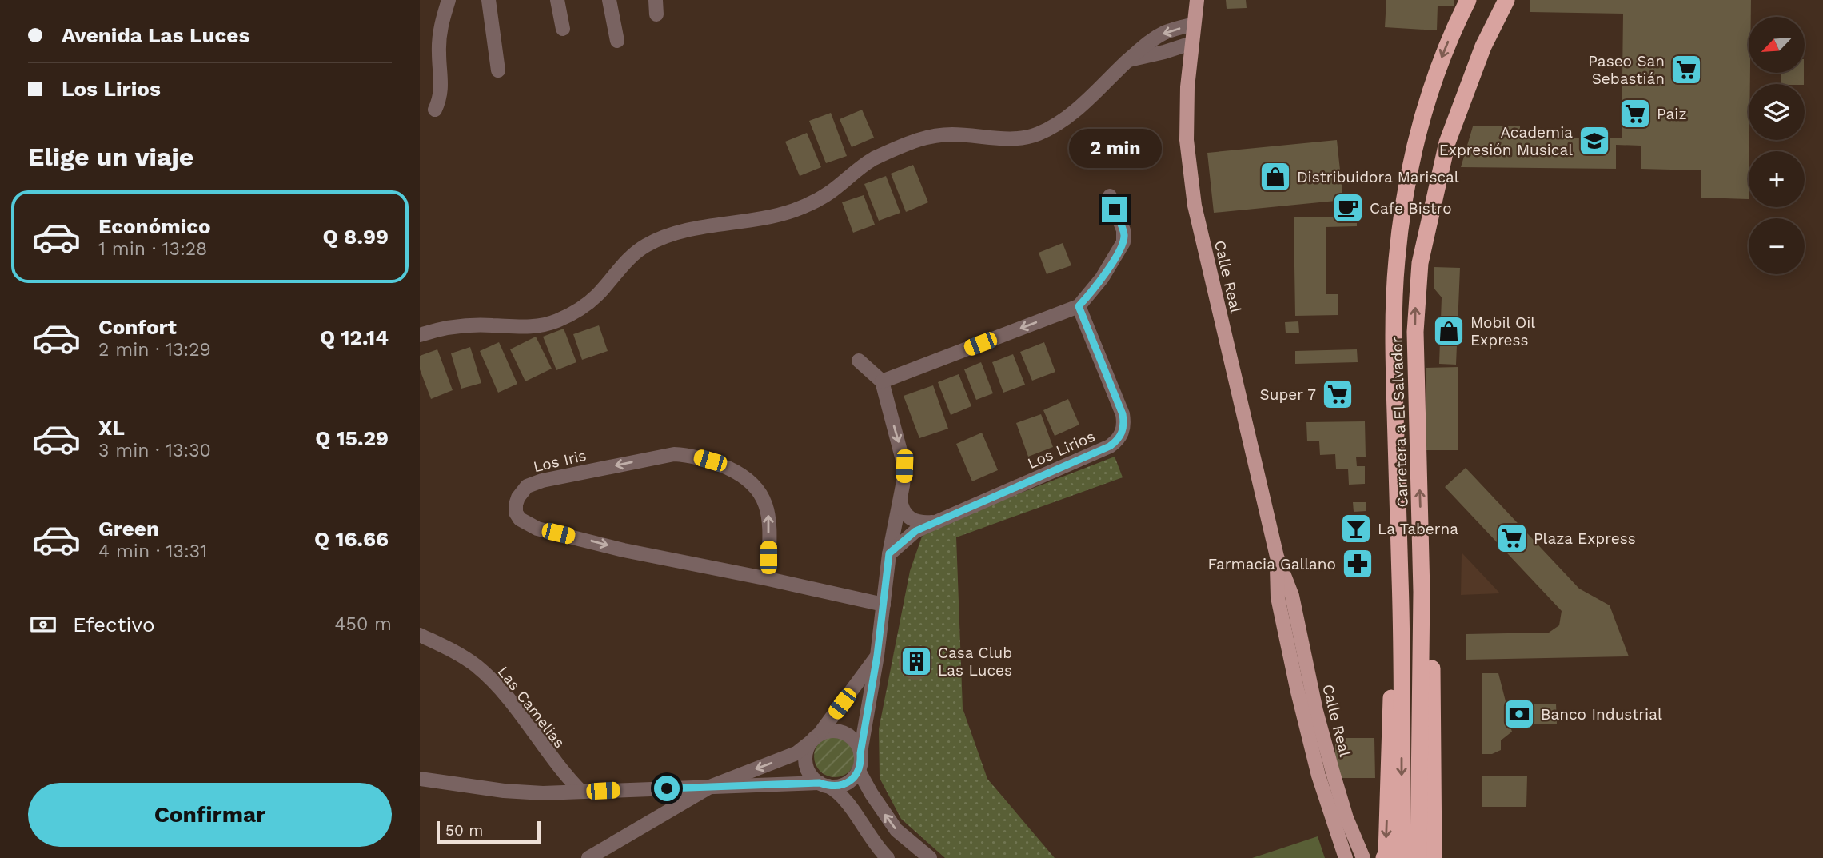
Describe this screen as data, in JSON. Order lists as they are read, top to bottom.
{
  "streets": {
    "highway": ["Carretera a El Salvador"],
    "main road": ["Calle Real"],
    "street": ["Los Lirios", "Los Iris", "Las Camelias"]
  },
  "places": {
    "supermarket": [
      "Paseo San Sebastián",
      "Paiz",
      "Super 7",
      "Plaza Express"
    ],
    "school or university": ["Academia Expresión Musical"],
    "shop": ["Distribuidora Mariscal", "Mobil Oil Express"],
    "cafe": ["Cafe Bistro"],
    "bar": ["La Taberna"],
    "pharmacy": ["Farmacia Gallano"],
    "building": ["Casa Club Las Luces"],
    "bank": ["Banco Industrial"]
  },
  "scale_bar": "50 m",
  "north": "bottom left",
  "page": {
    "banner": ["Avenida Las Luces", "Los Lirios"],
    "map_buttons": ["+", "−"],
    "heading": "Elige un viaje",
    "bubble": "2 min",
    "list": [
      {
        "name": "Económico",
        "note": "1 min · 13:28",
        "value": "Q 8.99"
      },
      {
        "name": "Confort",
        "note": "2 min · 13:29",
        "value": "Q 12.14"
      },
      {
        "name": "XL",
        "note": "3 min · 13:30",
        "value": "Q 15.29"
      },
      {
        "name": "Green",
        "note": "4 min · 13:31",
        "value": "Q 16.66"
      }
    ],
    "pay": ["Efectivo", "450 m"],
    "buttons": "Confirmar",
    "scale": "50 m"
  }
}
